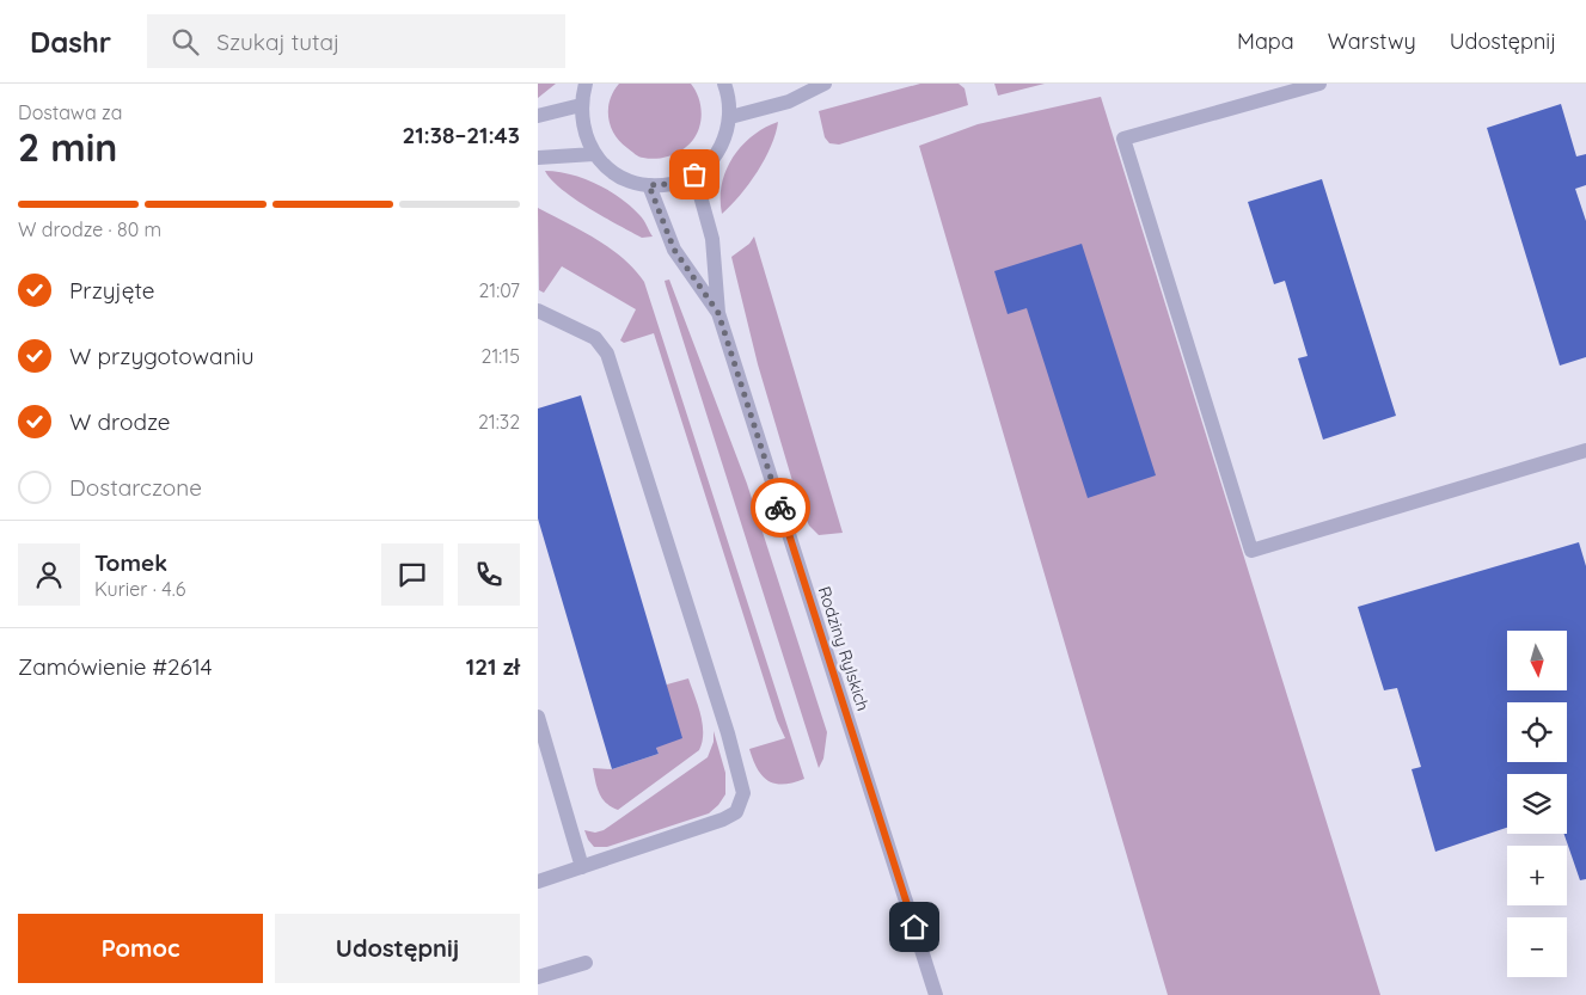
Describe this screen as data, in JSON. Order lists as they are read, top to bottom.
{
  "streets": {
    "street": ["Rodziny Rylskich"]
  },
  "north": "bottom",
  "page": {
    "header": "Dashr",
    "search": "Szukaj tutaj",
    "nav": ["Mapa", "Warstwy", "Udostępnij"],
    "heading": ["2 min", "Dostawa za", "21:38–21:43"],
    "panel": [
      "Tomek",
      "Kurier · 4.6",
      "Zamówienie #2614",
      "121 zł"
    ],
    "bar": "W drodze · 80 m",
    "list": [
      ["Przyjęte", "21:07"],
      ["W przygotowaniu", "21:15"],
      ["W drodze", "21:32"],
      "Dostarczone"
    ],
    "map_buttons": ["+", "−"],
    "buttons": ["Pomoc", "Udostępnij"]
  }
}
